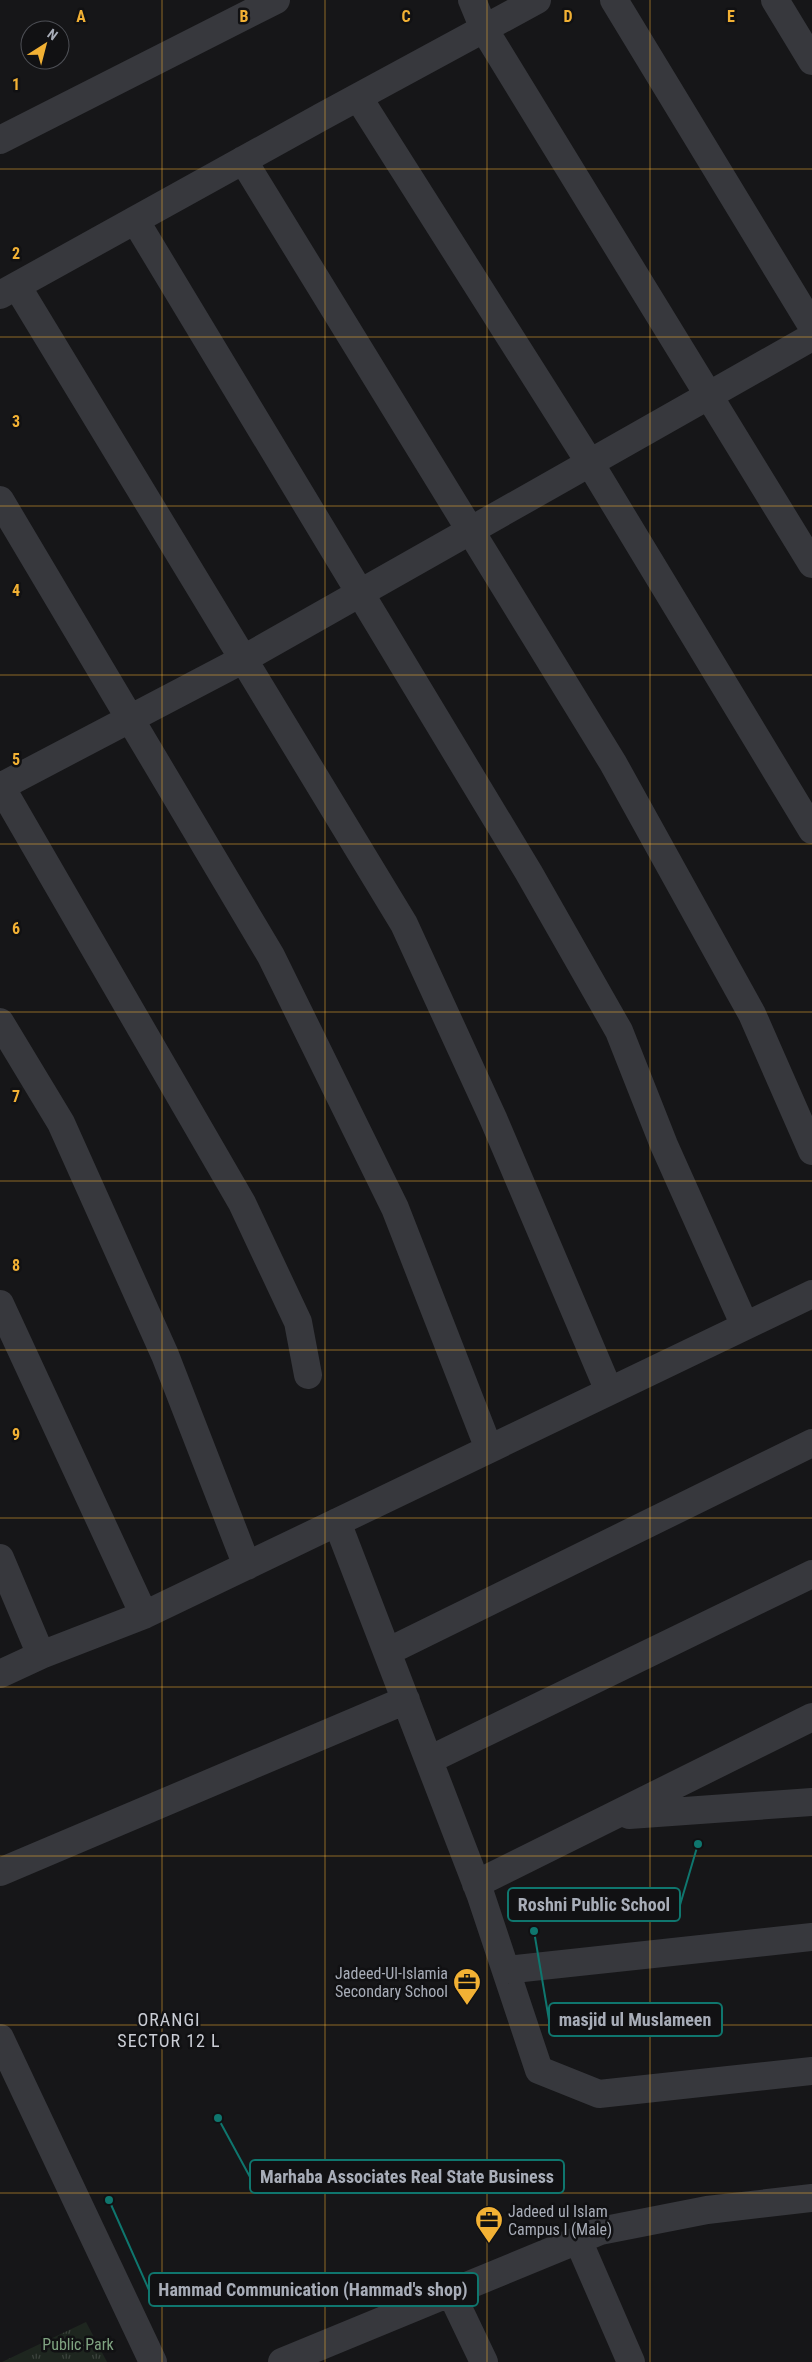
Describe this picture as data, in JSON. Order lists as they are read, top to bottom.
{
  "districts": ["ORANGI SECTOR 12 L"],
  "parks": ["Public Park"],
  "places": {
    "other": [
      "Roshni Public School",
      "masjid ul Muslameen",
      "Marhaba Associates Real State Business",
      "Hammad Communication (Hammad's shop)"
    ],
    "office": ["Jadeed-Ul-Islamia Secondary School", "Jadeed ul Islam Campus I (Male)"]
  },
  "north": "top right",
  "grid": {
    "columns": [
      "A",
      "B",
      "C",
      "D",
      "E"
    ],
    "rows": [
      "1",
      "2",
      "3",
      "4",
      "5",
      "6",
      "7",
      "8",
      "9"
    ]
  }
}
